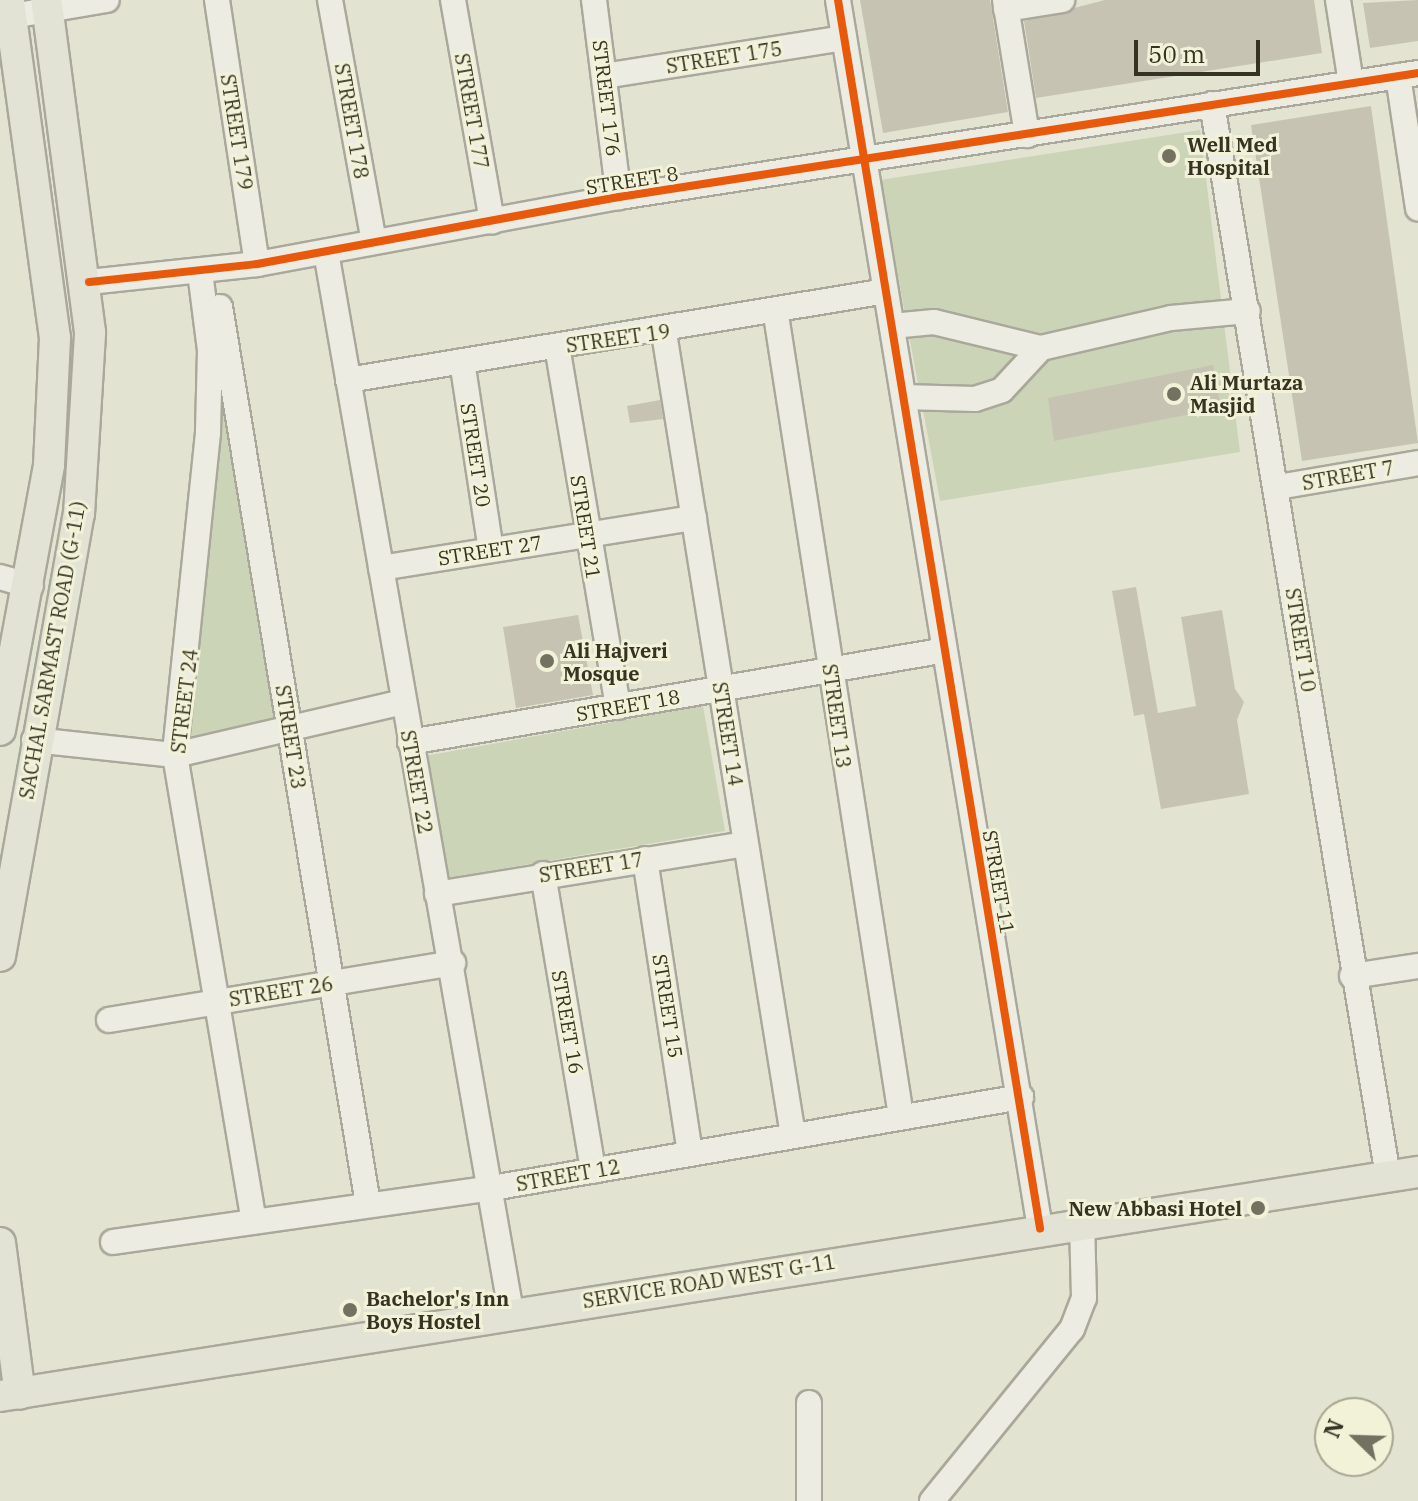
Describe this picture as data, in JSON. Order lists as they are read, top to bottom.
{
  "streets": {
    "main road": ["SACHAL SARMAST ROAD (G-11)", "SERVICE ROAD WEST G-11"],
    "street": [
      "STREET 175",
      "STREET 176",
      "STREET 177",
      "STREET 178",
      "STREET 179",
      "STREET 8",
      "STREET 19",
      "STREET 20",
      "STREET 7",
      "STREET 21",
      "STREET 27",
      "STREET 10",
      "STREET 24",
      "STREET 18",
      "STREET 13",
      "STREET 14",
      "STREET 23",
      "STREET 22",
      "STREET 17",
      "STREET 11",
      "STREET 26",
      "STREET 15",
      "STREET 16",
      "STREET 12"
    ]
  },
  "crossings": [
    ["STREET 175", "STREET 176"],
    ["STREET 175", "STREET 11"],
    ["STREET 176", "STREET 8"],
    ["STREET 177", "STREET 8"],
    ["STREET 178", "STREET 8"],
    ["STREET 179", "STREET 8"],
    ["STREET 8", "STREET 10"],
    ["STREET 8", "SACHAL SARMAST ROAD (G-11)"],
    ["STREET 8", "STREET 24"],
    ["STREET 8", "STREET 23"],
    ["STREET 8", "STREET 22"],
    ["STREET 8", "STREET 11"],
    ["STREET 19", "STREET 20"],
    ["STREET 19", "STREET 21"],
    ["STREET 19", "STREET 13"],
    ["STREET 19", "STREET 14"],
    ["STREET 19", "STREET 22"],
    ["STREET 19", "STREET 11"],
    ["STREET 20", "STREET 27"],
    ["STREET 7", "STREET 10"],
    ["STREET 21", "STREET 27"],
    ["STREET 21", "STREET 18"],
    ["STREET 27", "STREET 14"],
    ["STREET 27", "STREET 22"],
    ["STREET 10", "SERVICE ROAD WEST G-11"],
    ["STREET 24", "STREET 23"],
    ["STREET 24", "STREET 26"],
    ["STREET 24", "STREET 12"],
    ["STREET 18", "STREET 13"],
    ["STREET 18", "STREET 14"],
    ["STREET 18", "STREET 22"],
    ["STREET 18", "STREET 11"],
    ["STREET 13", "STREET 12"],
    ["STREET 14", "STREET 17"],
    ["STREET 14", "STREET 12"],
    ["STREET 23", "STREET 26"],
    ["STREET 23", "STREET 12"],
    ["STREET 22", "STREET 17"],
    ["STREET 22", "STREET 26"],
    ["STREET 22", "STREET 12"],
    ["STREET 22", "SERVICE ROAD WEST G-11"],
    ["STREET 17", "STREET 15"],
    ["STREET 17", "STREET 16"],
    ["STREET 11", "STREET 12"],
    ["STREET 11", "SERVICE ROAD WEST G-11"],
    ["STREET 15", "STREET 12"],
    ["STREET 16", "STREET 12"]
  ],
  "places": [
    "Well Med Hospital",
    "Ali Murtaza Masjid",
    "Ali Hajveri Mosque",
    "New Abbasi Hotel",
    "Bachelor's Inn Boys Hostel"
  ],
  "scale_bar": "50 m",
  "north": "top left"
}
